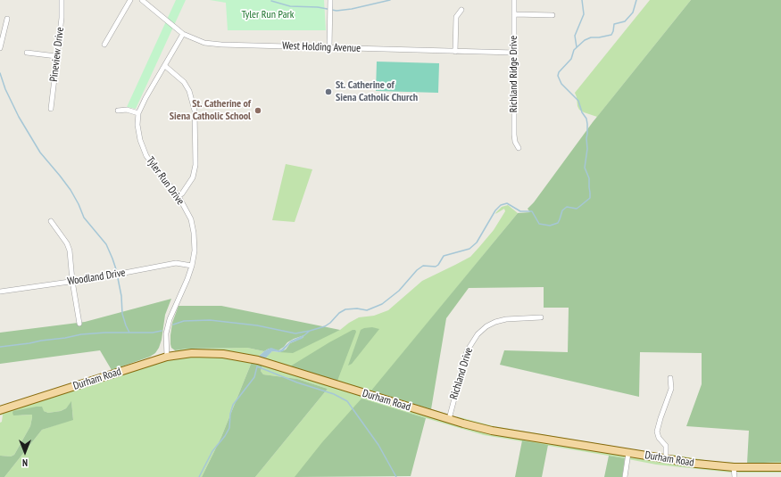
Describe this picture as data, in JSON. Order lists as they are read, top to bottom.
{
  "streets": {
    "main road": ["Durham Road"],
    "street": [
      "West Holding Avenue",
      "Pineview Drive",
      "Richland Ridge Drive",
      "Tyler Run Drive",
      "Woodland Drive",
      "Richland Drive"
    ]
  },
  "crossings": [
    ["West Holding Avenue", "Richland Ridge Drive"],
    ["West Holding Avenue", "Tyler Run Drive"],
    ["Tyler Run Drive", "Woodland Drive"],
    ["Tyler Run Drive", "Durham Road"],
    ["Richland Drive", "Durham Road"]
  ],
  "parks": ["Tyler Run Park"],
  "places": ["St. Catherine of Siena Catholic Church", "St. Catherine of Siena Catholic School"],
  "north": "bottom"
}
